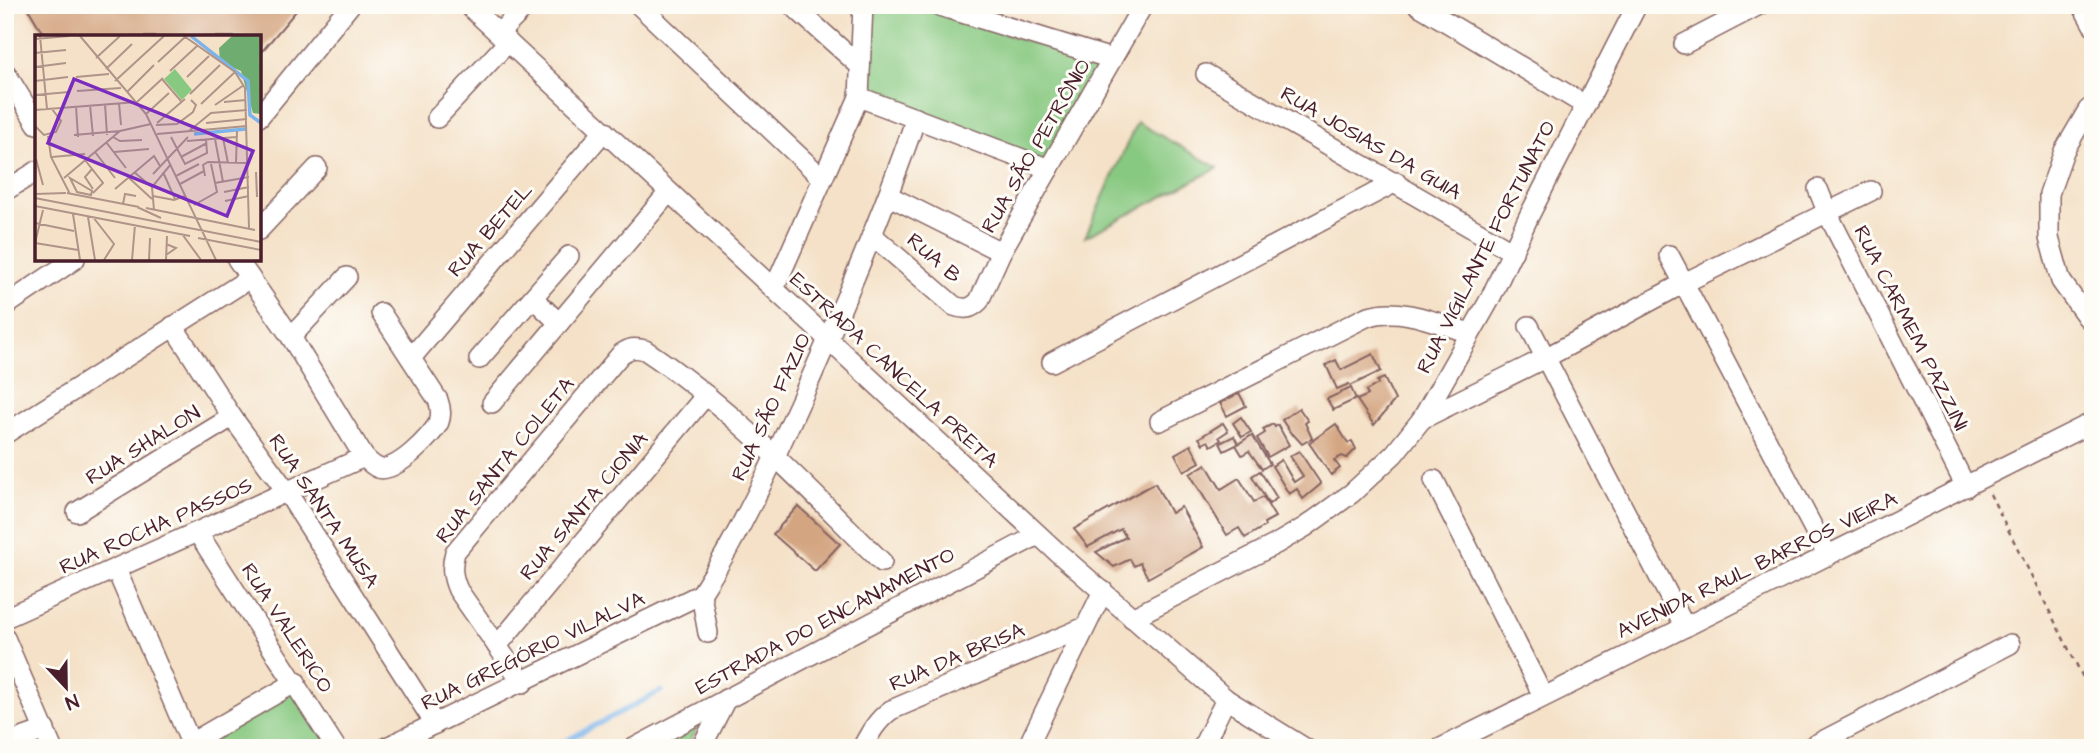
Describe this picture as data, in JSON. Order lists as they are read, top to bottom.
{
  "streets": {
    "street": [
      "RUA JOSIAS DA GUIA",
      "RUA SÃO PETRÔNIO",
      "RUA BETEL",
      "RUA VIGILANTE FORTUNATO",
      "RUA B",
      "RUA CARMEM PAZZINI",
      "ESTRADA CANCELA PRETA",
      "RUA SÃO FAZIO",
      "RUA SHALON",
      "RUA SANTA COLETA",
      "RUA SANTA CIONIA",
      "RUA SANTA MUSA",
      "RUA ROCHA PASSOS",
      "AVENIDA RAUL BARROS VIEIRA",
      "ESTRADA DO ENCANAMENTO",
      "RUA VALERICO",
      "RUA GREGÓRIO VILALVA",
      "RUA DA BRISA"
    ]
  },
  "crossings": [
    ["RUA JOSIAS DA GUIA", "RUA VIGILANTE FORTUNATO"],
    ["RUA SÃO PETRÔNIO", "RUA B"],
    ["RUA BETEL", "ESTRADA CANCELA PRETA"],
    ["RUA VIGILANTE FORTUNATO", "ESTRADA CANCELA PRETA"],
    ["RUA B", "RUA SÃO FAZIO"],
    ["RUA CARMEM PAZZINI", "AVENIDA RAUL BARROS VIEIRA"],
    ["ESTRADA CANCELA PRETA", "RUA SÃO FAZIO"],
    ["ESTRADA CANCELA PRETA", "ESTRADA DO ENCANAMENTO"],
    ["RUA SÃO FAZIO", "RUA GREGÓRIO VILALVA"],
    ["RUA SHALON", "RUA SANTA MUSA"],
    ["RUA SANTA COLETA", "RUA SANTA CIONIA"],
    ["RUA SANTA COLETA", "RUA GREGÓRIO VILALVA"],
    ["RUA SANTA MUSA", "RUA ROCHA PASSOS"],
    ["RUA SANTA MUSA", "RUA GREGÓRIO VILALVA"],
    ["RUA ROCHA PASSOS", "RUA VALERICO"]
  ],
  "north": "bottom"
}
